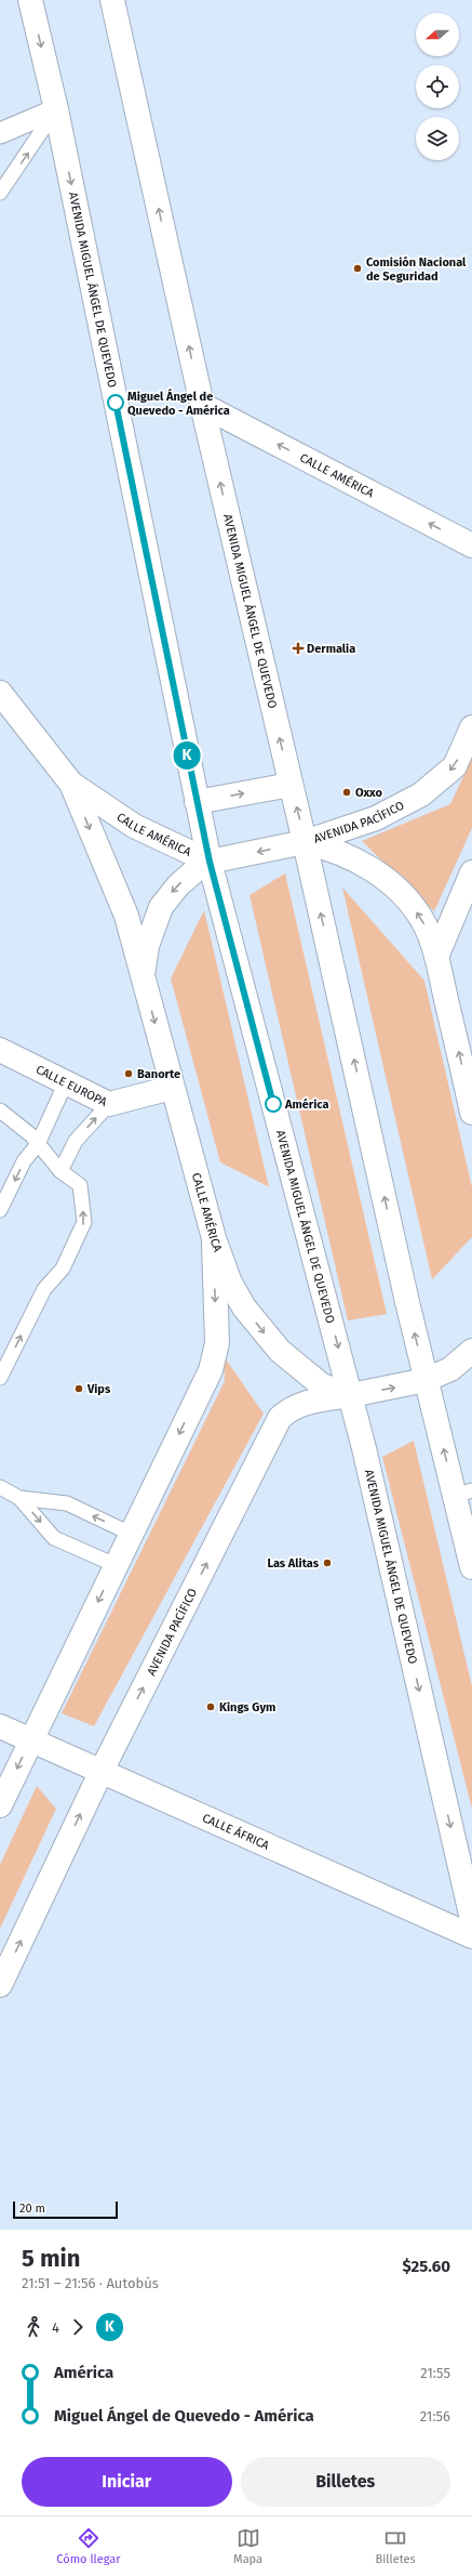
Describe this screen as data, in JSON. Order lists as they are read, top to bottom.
{
  "streets": {
    "street": [
      "AVENIDA MIGUEL ÁNGEL DE QUEVEDO",
      "CALLE AMÉRICA",
      "AVENIDA PACÍFICO",
      "CALLE EUROPA",
      "CALLE ÁFRICA"
    ]
  },
  "crossings": [
    ["AVENIDA MIGUEL ÁNGEL DE QUEVEDO", "CALLE AMÉRICA"],
    ["AVENIDA MIGUEL ÁNGEL DE QUEVEDO", "AVENIDA PACÍFICO"],
    ["CALLE AMÉRICA", "AVENIDA PACÍFICO"],
    ["CALLE AMÉRICA", "CALLE EUROPA"],
    ["AVENIDA PACÍFICO", "CALLE ÁFRICA"]
  ],
  "places": {
    "other": [
      "Comisión Nacional de Seguridad",
      "Miguel Ángel de Quevedo - América",
      "Oxxo",
      "Banorte",
      "América",
      "Vips",
      "Las Alitas",
      "Kings Gym"
    ],
    "health": ["Dermalia"]
  },
  "lines": ["bus line K"],
  "scale_bar": "20 m",
  "north": "left",
  "page": {
    "on_map": "K",
    "scale": "20 m",
    "heading": ["5 min", "21:51 – 21:56 · Autobús", "$25.60"],
    "legs": ["4", "K"],
    "list": [
      {
        "name": "América",
        "value": "21:55"
      },
      {
        "name": "Miguel Ángel de Quevedo - América",
        "value": "21:56"
      }
    ],
    "buttons": ["Iniciar", "Billetes"],
    "tabs": ["Cómo llegar", "Mapa", "Billetes"]
  }
}
